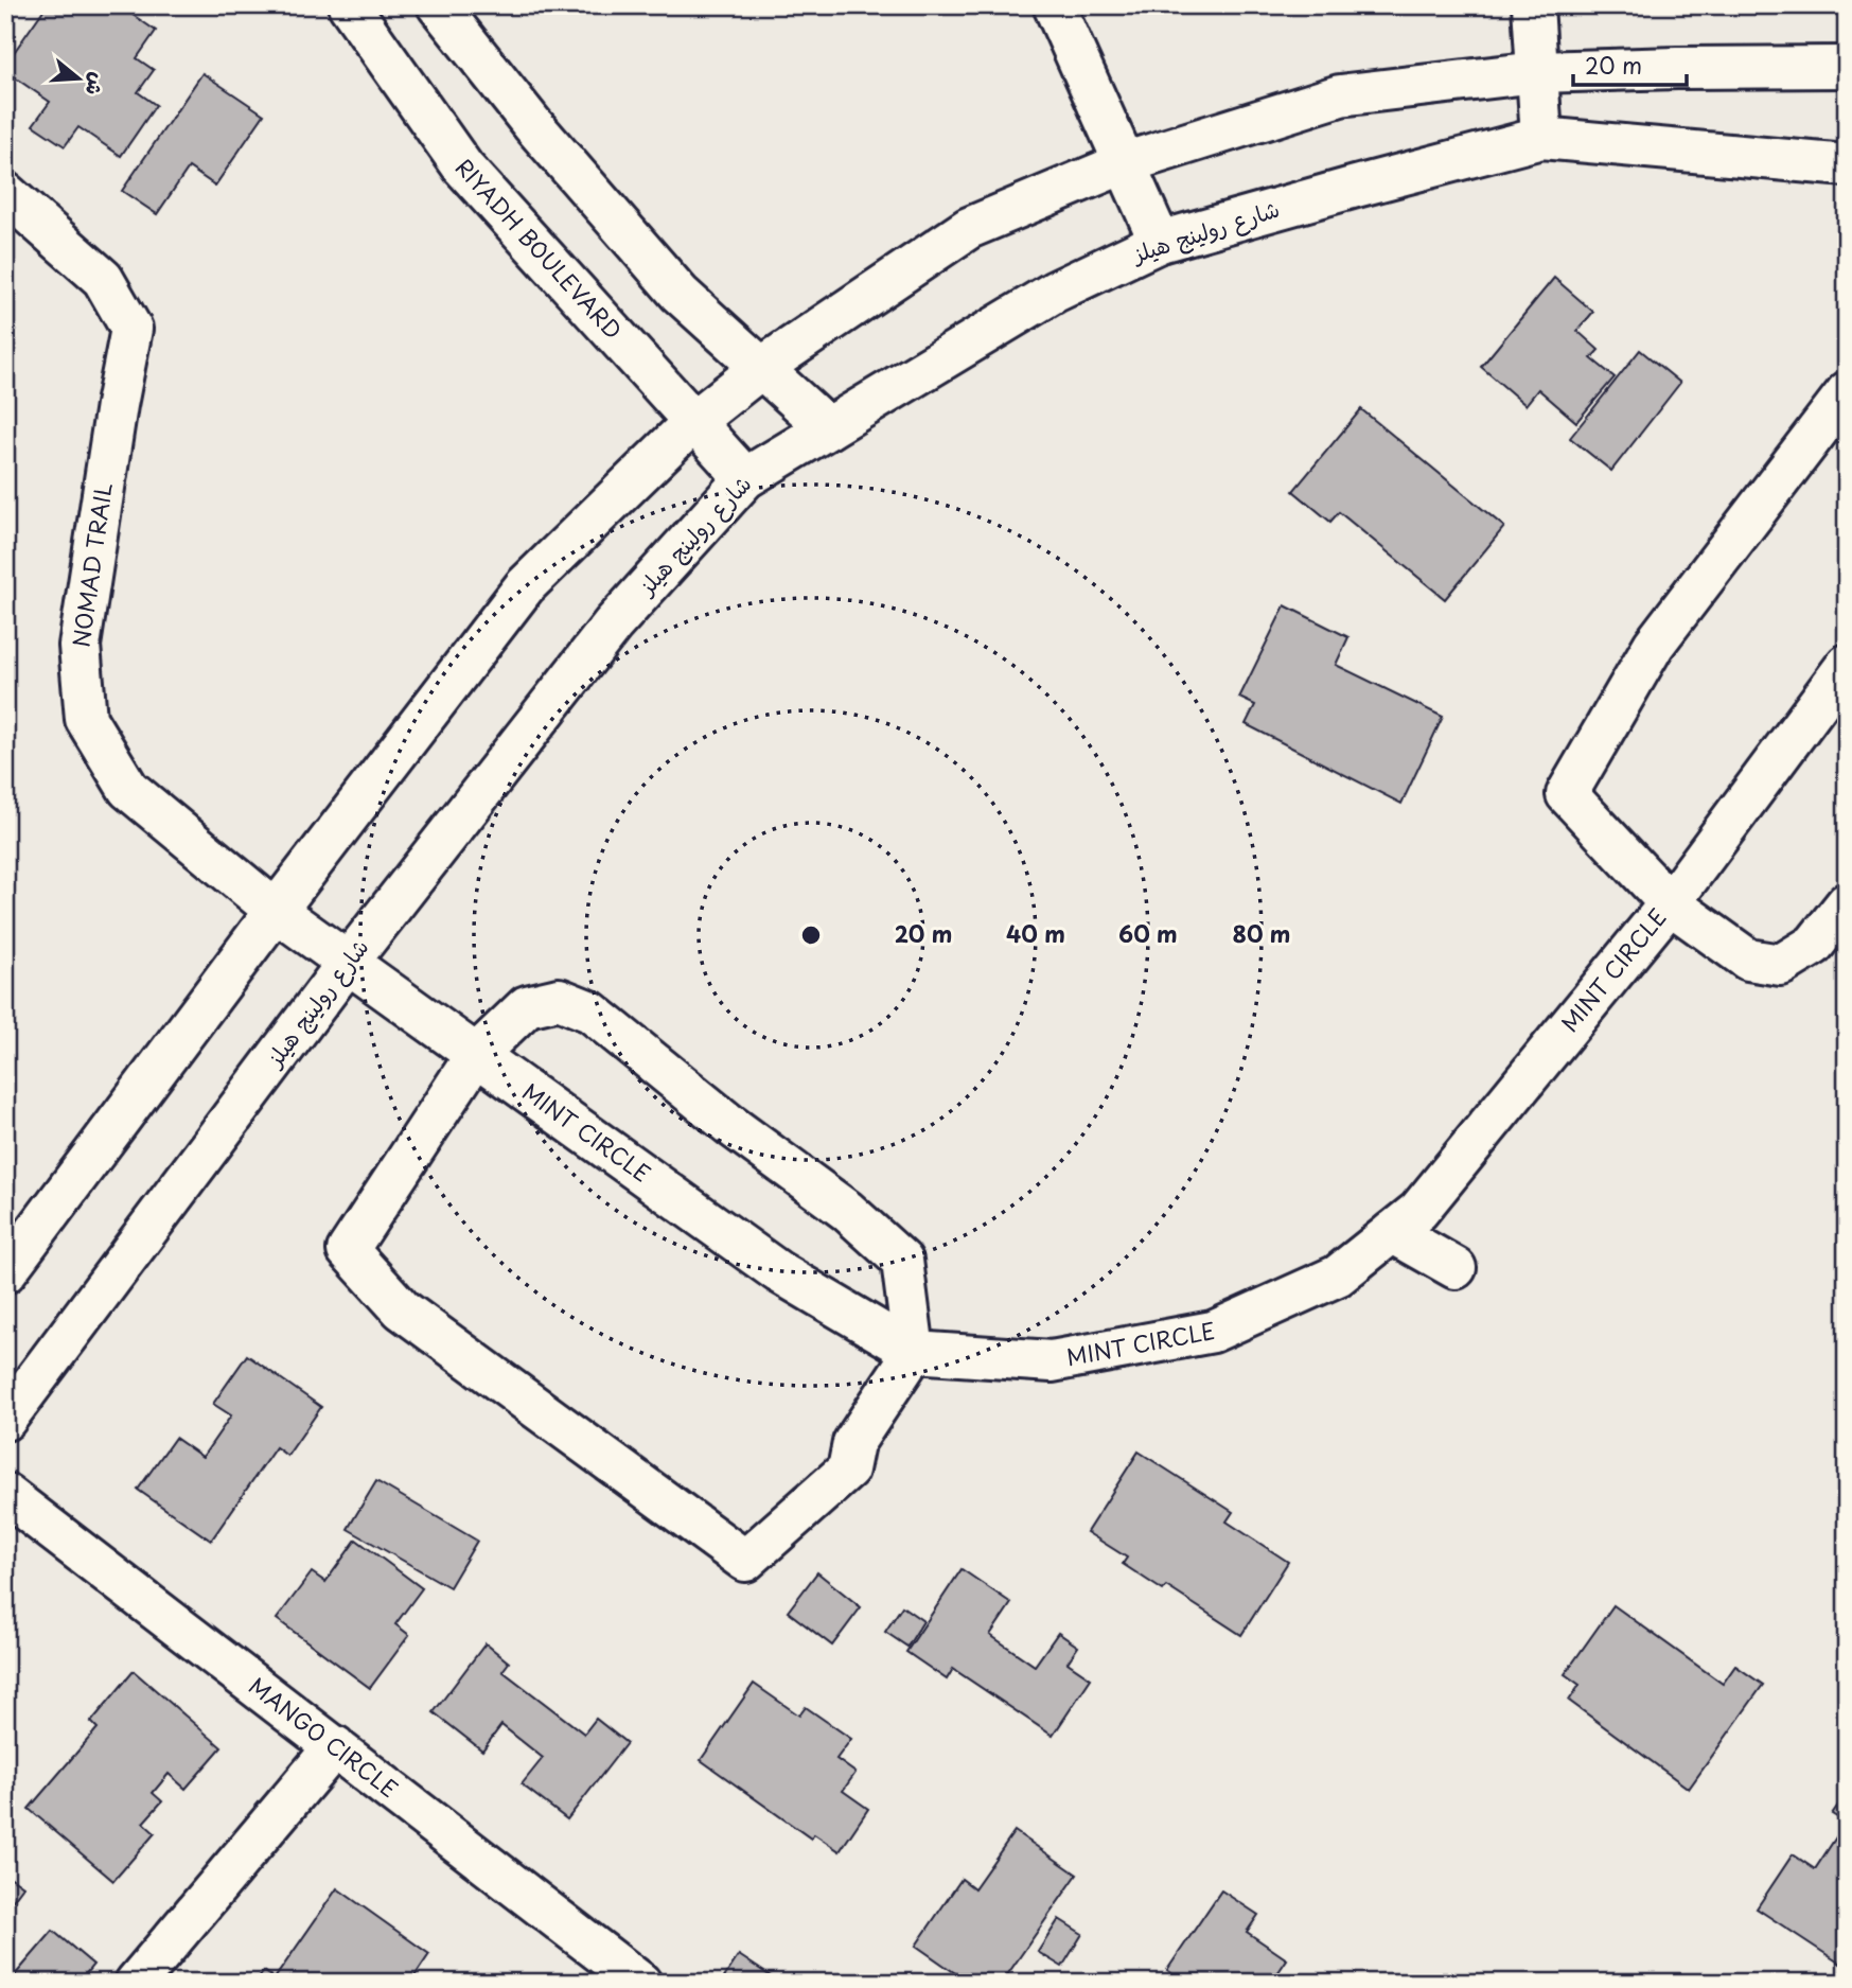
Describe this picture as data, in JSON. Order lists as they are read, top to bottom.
{
  "streets": {
    "main road": [
      "شارع رولينج هيلز",
      "RIYADH BOULEVARD",
      "NOMAD TRAIL",
      "MINT CIRCLE",
      "MANGO CIRCLE"
    ]
  },
  "crossings": [
    ["شارع رولينج هيلز", "RIYADH BOULEVARD"],
    ["شارع رولينج هيلز", "MINT CIRCLE"],
    ["NOMAD TRAIL", "MINT CIRCLE"]
  ],
  "scale_bar": "20 m",
  "north": "right",
  "rings": [
    "20 m",
    "40 m",
    "60 m",
    "80 m"
  ]
}
